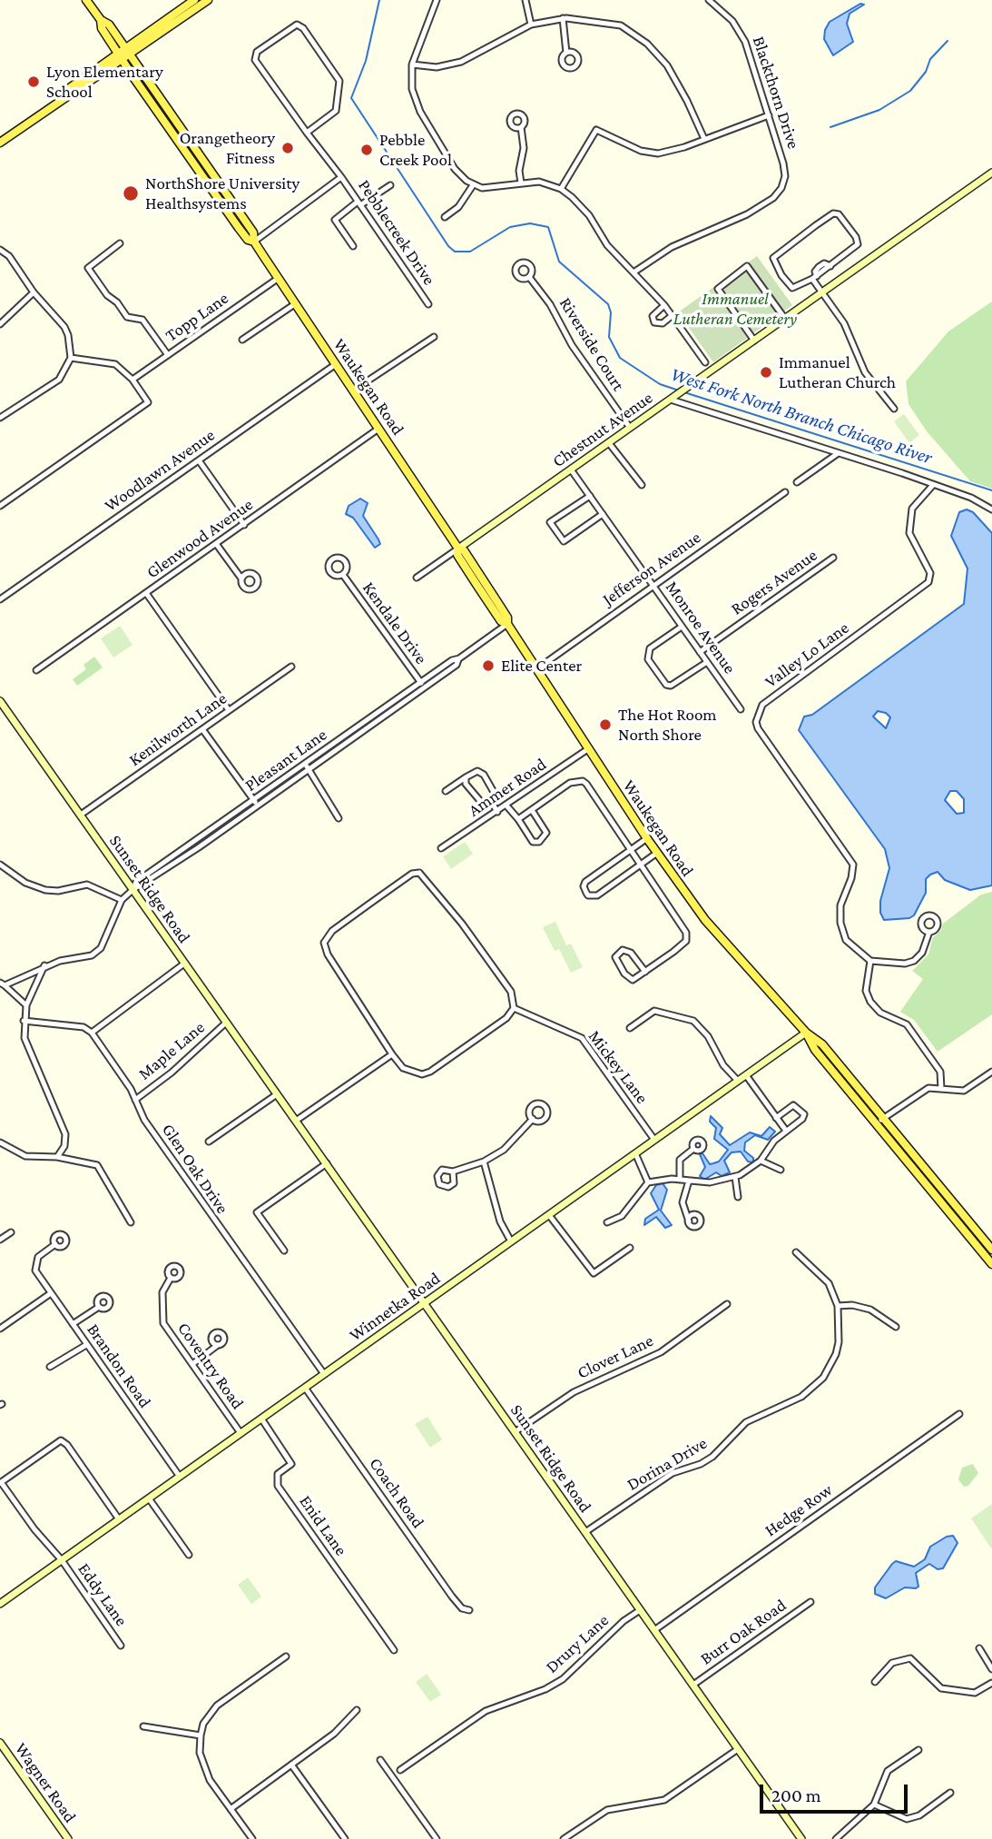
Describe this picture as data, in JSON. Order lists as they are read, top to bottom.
{
  "streets": {
    "main road": ["Waukegan Road"],
    "street": [
      "Blackthorn Drive",
      "Pebblecreek Drive",
      "Topp Lane",
      "Riverside Court",
      "Chestnut Avenue",
      "Woodlawn Avenue",
      "Glenwood Avenue",
      "Jefferson Avenue",
      "Rogers Avenue",
      "Kendale Drive",
      "Monroe Avenue",
      "Valley Lo Lane",
      "Kenilworth Lane",
      "Pleasant Lane",
      "Ammer Road",
      "Sunset Ridge Road",
      "Maple Lane",
      "Mickey Lane",
      "Glen Oak Drive",
      "Winnetka Road",
      "Clover Lane",
      "Brandon Road",
      "Coventry Road",
      "Dorina Drive",
      "Coach Road",
      "Hedge Row",
      "Enid Lane",
      "Eddy Lane",
      "Burr Oak Road",
      "Drury Lane",
      "Wagner Road"
    ]
  },
  "crossings": [
    ["Pebblecreek Drive", "Waukegan Road"],
    ["Topp Lane", "Waukegan Road"],
    ["Riverside Court", "Chestnut Avenue"],
    ["Waukegan Road", "Chestnut Avenue"],
    ["Waukegan Road", "Woodlawn Avenue"],
    ["Waukegan Road", "Glenwood Avenue"],
    ["Waukegan Road", "Jefferson Avenue"],
    ["Waukegan Road", "Pleasant Lane"],
    ["Waukegan Road", "Ammer Road"],
    ["Waukegan Road", "Winnetka Road"],
    ["Chestnut Avenue", "Monroe Avenue"],
    ["Jefferson Avenue", "Monroe Avenue"],
    ["Rogers Avenue", "Monroe Avenue"],
    ["Kendale Drive", "Pleasant Lane"],
    ["Kenilworth Lane", "Sunset Ridge Road"],
    ["Pleasant Lane", "Sunset Ridge Road"],
    ["Sunset Ridge Road", "Maple Lane"],
    ["Sunset Ridge Road", "Winnetka Road"],
    ["Sunset Ridge Road", "Clover Lane"],
    ["Sunset Ridge Road", "Dorina Drive"],
    ["Sunset Ridge Road", "Hedge Row"],
    ["Sunset Ridge Road", "Burr Oak Road"],
    ["Sunset Ridge Road", "Drury Lane"],
    ["Maple Lane", "Glen Oak Drive"],
    ["Mickey Lane", "Winnetka Road"],
    ["Glen Oak Drive", "Winnetka Road"],
    ["Winnetka Road", "Brandon Road"],
    ["Winnetka Road", "Coventry Road"],
    ["Winnetka Road", "Coach Road"],
    ["Winnetka Road", "Enid Lane"],
    ["Winnetka Road", "Eddy Lane"]
  ],
  "water": ["West Fork North Branch Chicago River"],
  "parks": ["Immanuel Lutheran Cemetery"],
  "places": [
    "Lyon Elementary School",
    "Orangetheory Fitness",
    "Pebble Creek Pool",
    "NorthShore University Healthsystems",
    "Immanuel Lutheran Church",
    "Elite Center",
    "The Hot Room North Shore"
  ],
  "scale_bar": "200 m"
}
